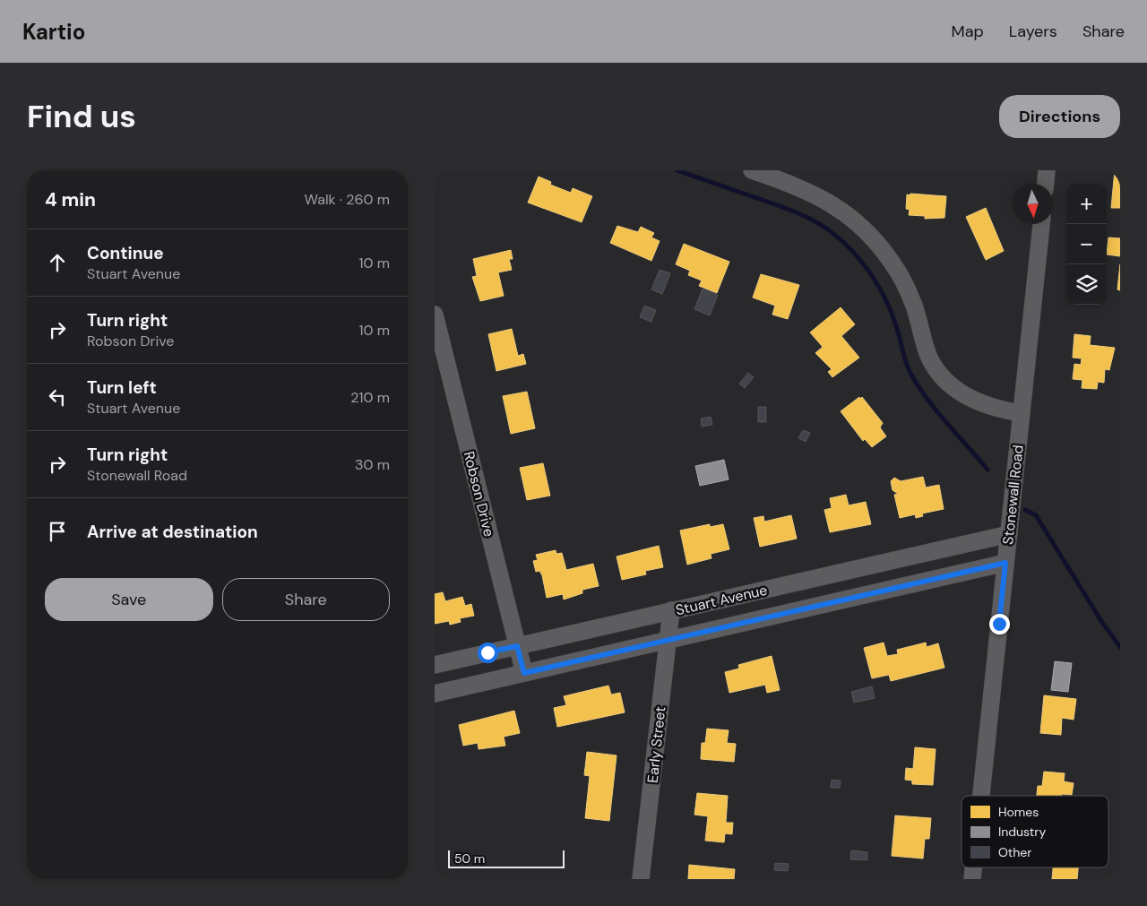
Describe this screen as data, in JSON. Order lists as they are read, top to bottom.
{
  "streets": {
    "street": [
      "Robson Drive",
      "Stonewall Road",
      "Stuart Avenue",
      "Early Street"
    ]
  },
  "crossings": [
    ["Robson Drive", "Stuart Avenue"],
    ["Stonewall Road", "Stuart Avenue"],
    ["Stuart Avenue", "Early Street"]
  ],
  "legend": ["Homes", "Industry", "Other"],
  "scale_bar": "50 m",
  "north": "bottom",
  "page": {
    "header": "Kartio",
    "nav": ["Map", "Layers", "Share"],
    "buttons": [
      "Directions",
      ["Save", "Share"]
    ],
    "title": "Find us",
    "heading": ["4 min", "Walk · 260 m"],
    "map_buttons": ["+", "−"],
    "list": [
      ["Continue", "Stuart Avenue", "10 m"],
      ["Turn right", "Robson Drive", "10 m"],
      ["Turn left", "Stuart Avenue", "210 m"],
      ["Turn right", "Stonewall Road", "30 m"],
      "Arrive at destination"
    ],
    "scale": "50 m"
  }
}
